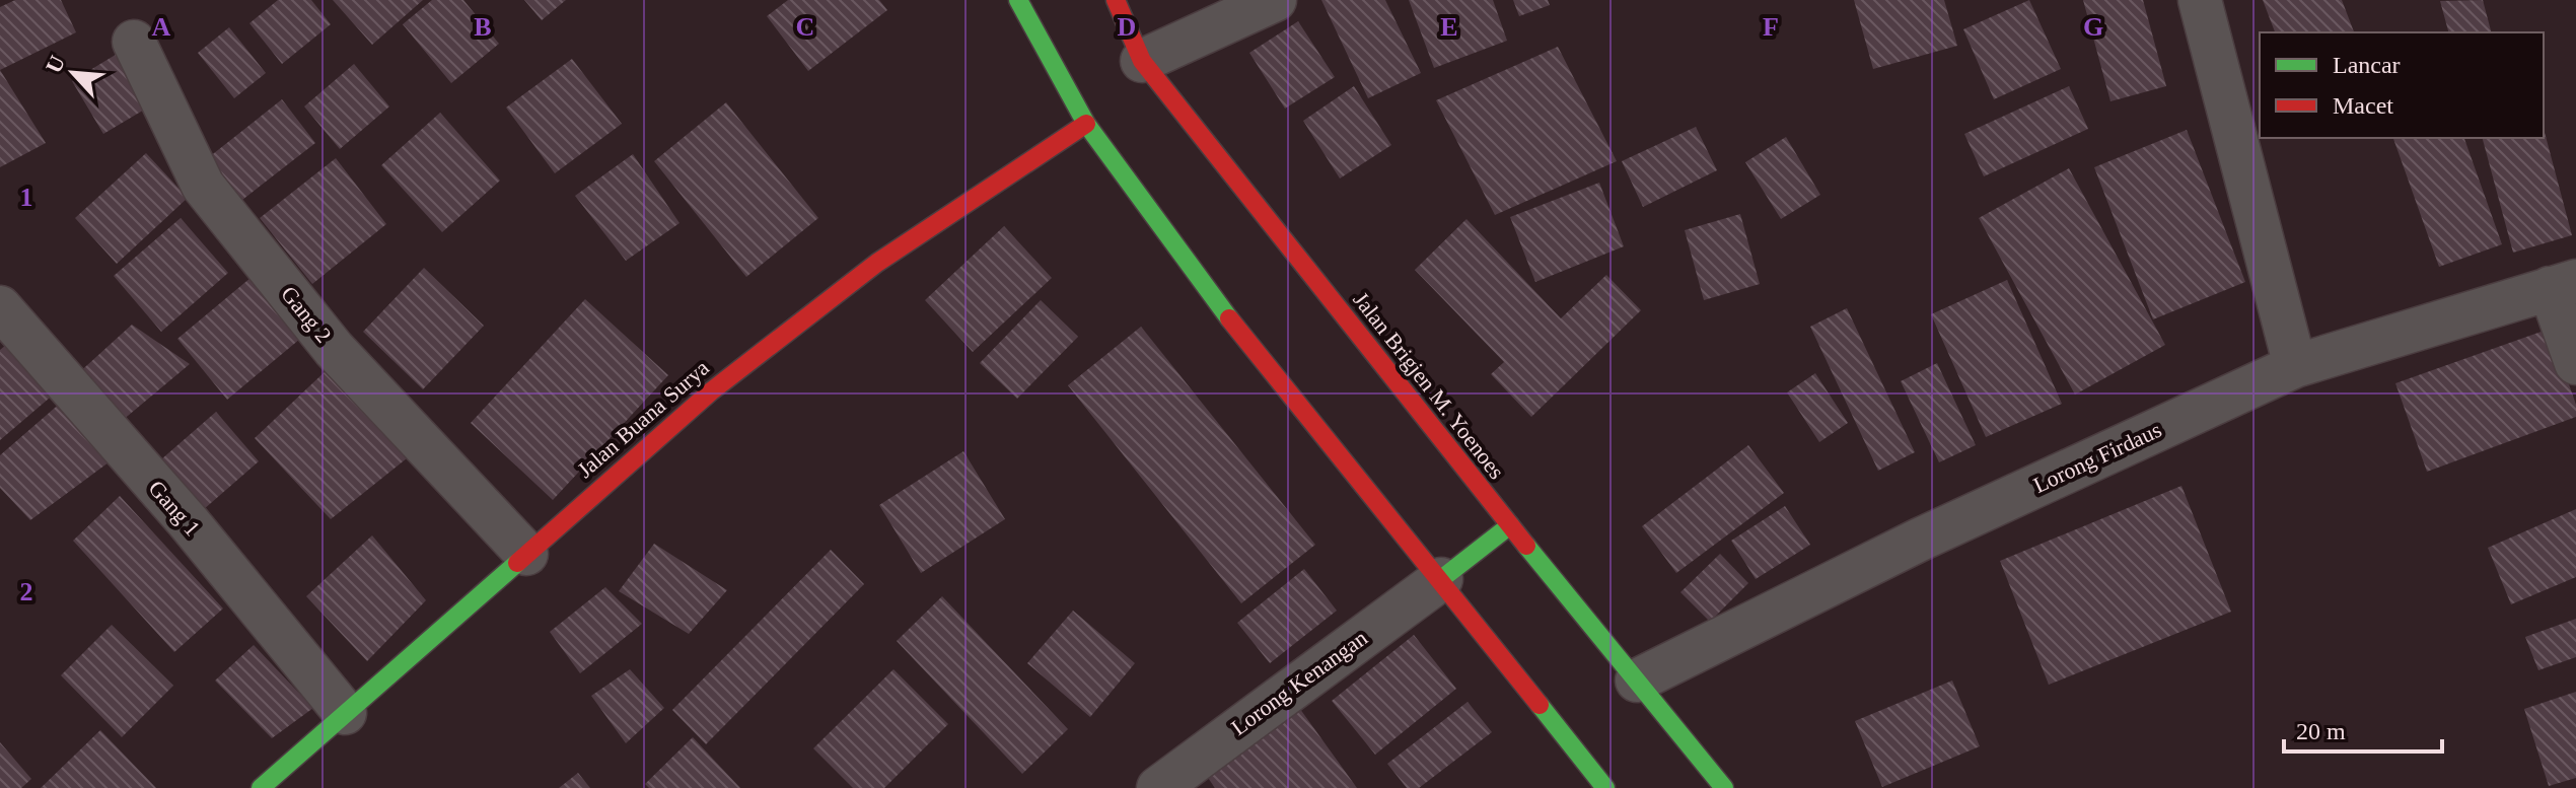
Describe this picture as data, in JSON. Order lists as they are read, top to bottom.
{
  "streets": {
    "main road": ["Jalan Brigjen M. Yoenoes", "Jalan Buana Surya"],
    "street": [
      "Gang 2",
      "Lorong Firdaus",
      "Gang 1",
      "Lorong Kenangan"
    ]
  },
  "crossings": [
    ["Gang 2", "Jalan Buana Surya"],
    ["Jalan Brigjen M. Yoenoes", "Lorong Firdaus"],
    ["Jalan Buana Surya", "Gang 1"]
  ],
  "legend": ["Lancar", "Macet"],
  "scale_bar": "20 m",
  "north": "top left",
  "grid": {
    "columns": [
      "A",
      "B",
      "C",
      "D",
      "E",
      "F",
      "G"
    ],
    "rows": ["1", "2"]
  }
}
